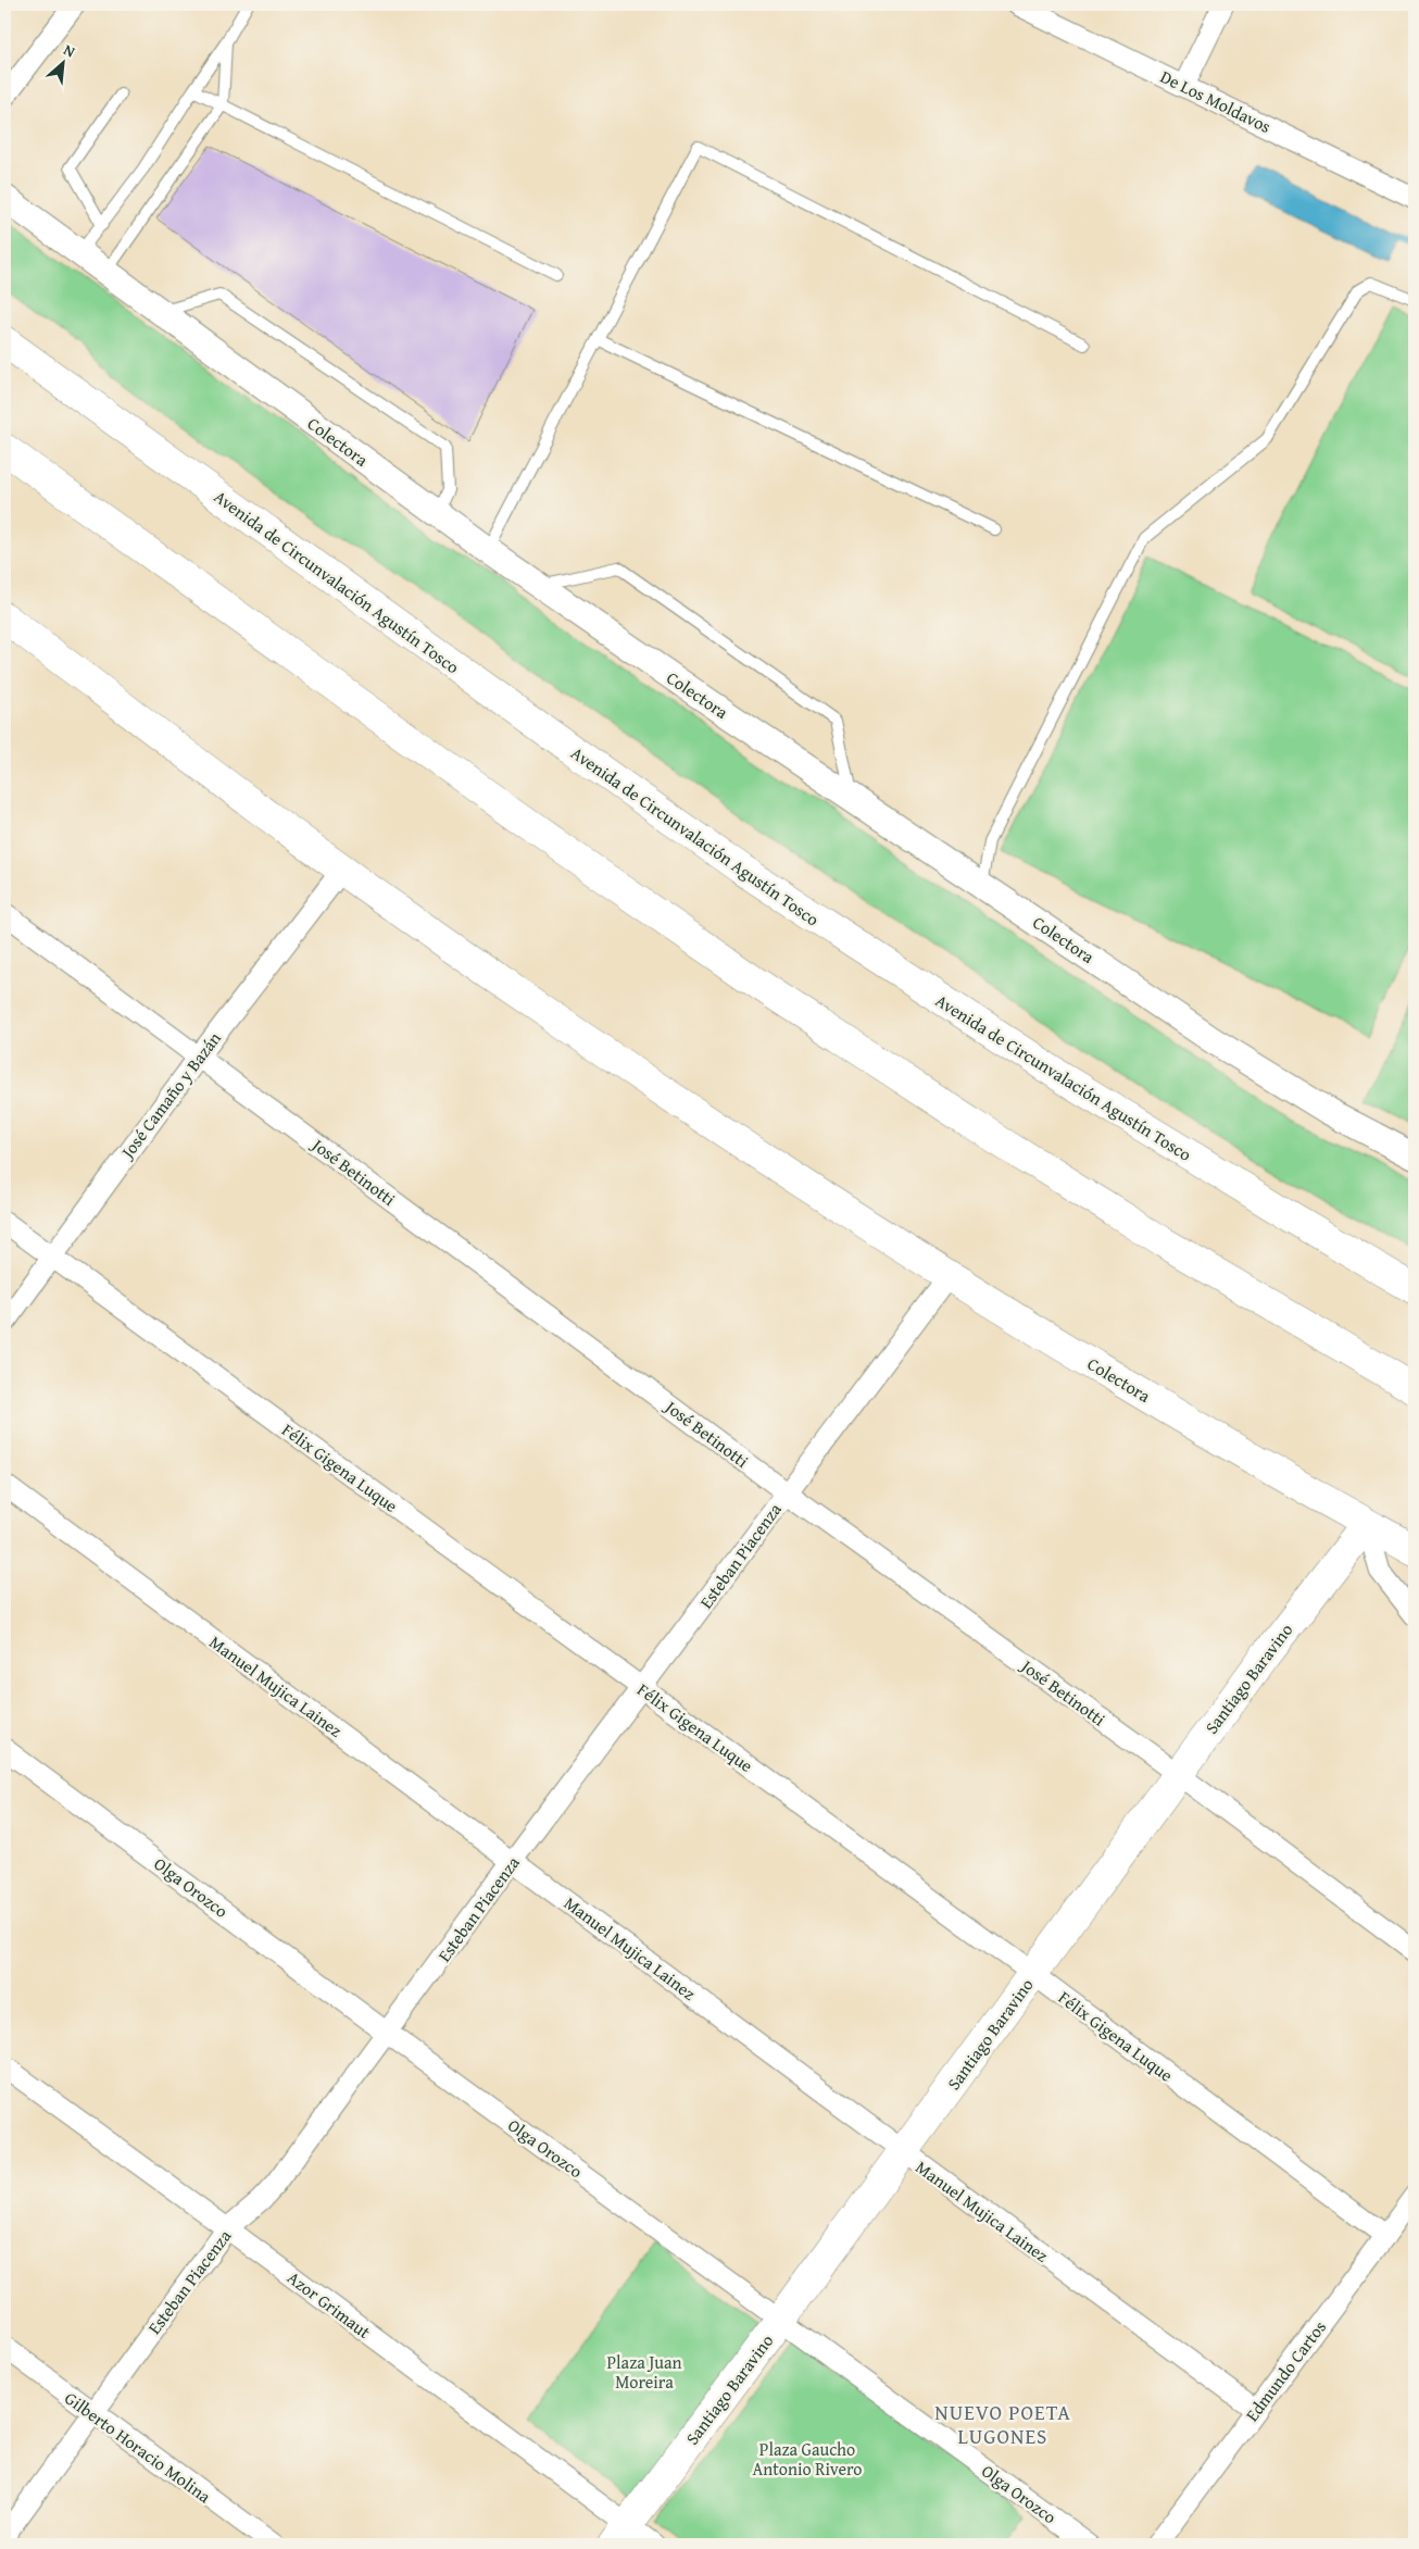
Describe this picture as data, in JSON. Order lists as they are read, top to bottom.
{
  "streets": {
    "main road": ["Colectora", "Avenida de Circunvalación Agustín Tosco", "Santiago Baravino"],
    "street": [
      "De Los Moldavos",
      "José Camaño y Bazán",
      "José Betinotti",
      "Félix Gigena Luque",
      "Esteban Piacenza",
      "Manuel Mujica Lainez",
      "Olga Orozco",
      "Azor Grimaut",
      "Edmundo Cartos",
      "Gilberto Horacio Molina"
    ]
  },
  "crossings": [
    ["Colectora", "José Camaño y Bazán"],
    ["Colectora", "Esteban Piacenza"],
    ["Colectora", "Santiago Baravino"],
    ["José Camaño y Bazán", "José Betinotti"],
    ["José Camaño y Bazán", "Félix Gigena Luque"],
    ["José Betinotti", "Esteban Piacenza"],
    ["José Betinotti", "Santiago Baravino"],
    ["Félix Gigena Luque", "Esteban Piacenza"],
    ["Félix Gigena Luque", "Santiago Baravino"],
    ["Félix Gigena Luque", "Edmundo Cartos"],
    ["Esteban Piacenza", "Manuel Mujica Lainez"],
    ["Esteban Piacenza", "Olga Orozco"],
    ["Esteban Piacenza", "Azor Grimaut"],
    ["Esteban Piacenza", "Gilberto Horacio Molina"],
    ["Santiago Baravino", "Manuel Mujica Lainez"],
    ["Santiago Baravino", "Olga Orozco"],
    ["Santiago Baravino", "Azor Grimaut"],
    ["Manuel Mujica Lainez", "Edmundo Cartos"]
  ],
  "districts": ["NUEVO POETA LUGONES"],
  "parks": ["Plaza Juan Moreira", "Plaza Gaucho Antonio Rivero"],
  "north": "top right"
}
